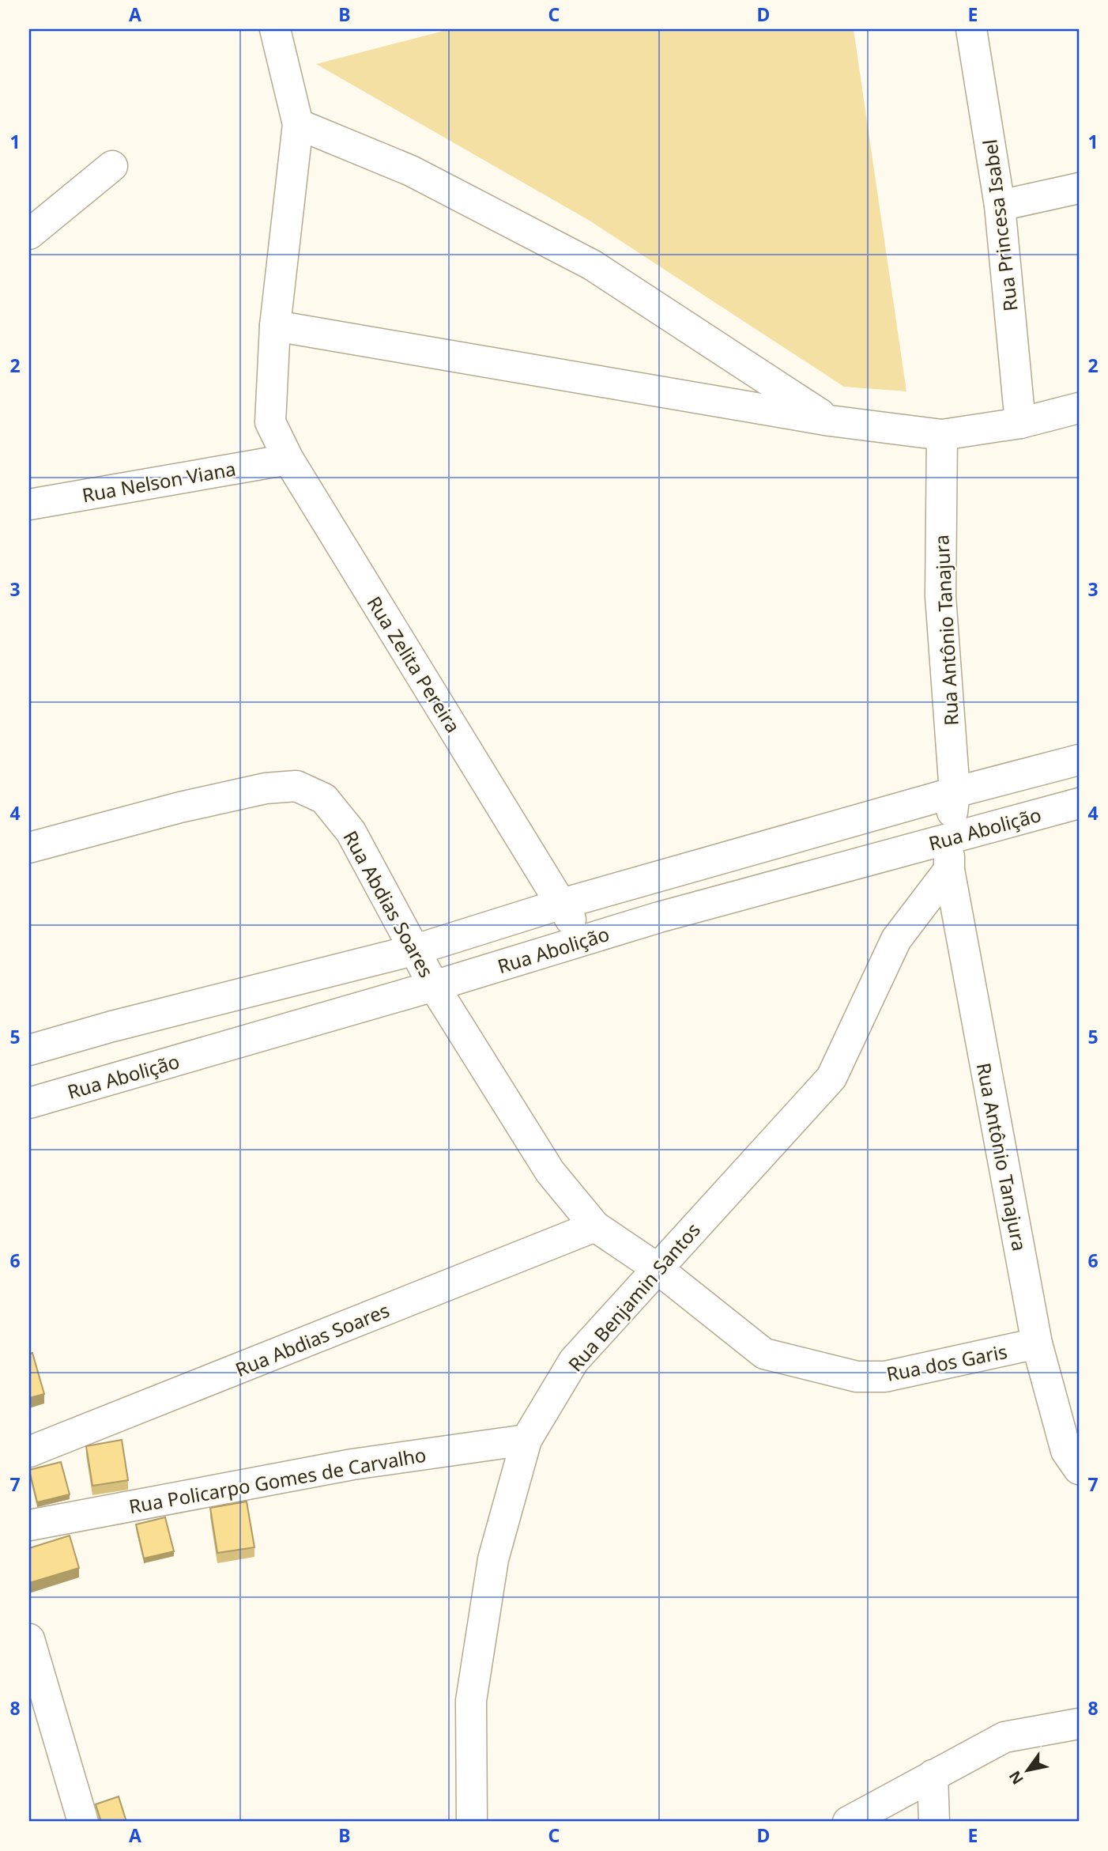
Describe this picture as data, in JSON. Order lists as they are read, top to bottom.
{
  "streets": {
    "street": [
      "Rua Princesa Isabel",
      "Rua Nelson Viana",
      "Rua Antônio Tanajura",
      "Rua Zelita Pereira",
      "Rua Abolição",
      "Rua Abdias Soares",
      "Rua Benjamin Santos",
      "Rua dos Garis",
      "Rua Policarpo Gomes de Carvalho"
    ]
  },
  "crossings": [
    ["Rua Nelson Viana", "Rua Zelita Pereira"],
    ["Rua Antônio Tanajura", "Rua Abolição"],
    ["Rua Antônio Tanajura", "Rua Benjamin Santos"],
    ["Rua Antônio Tanajura", "Rua dos Garis"],
    ["Rua Zelita Pereira", "Rua Abolição"],
    ["Rua Abolição", "Rua Abdias Soares"],
    ["Rua Abdias Soares", "Rua Benjamin Santos"],
    ["Rua Abdias Soares", "Rua dos Garis"],
    ["Rua Benjamin Santos", "Rua dos Garis"],
    ["Rua Benjamin Santos", "Rua Policarpo Gomes de Carvalho"]
  ],
  "north": "bottom left",
  "grid": {
    "columns": [
      "A",
      "B",
      "C",
      "D",
      "E"
    ],
    "rows": [
      "1",
      "2",
      "3",
      "4",
      "5",
      "6",
      "7",
      "8"
    ]
  }
}
